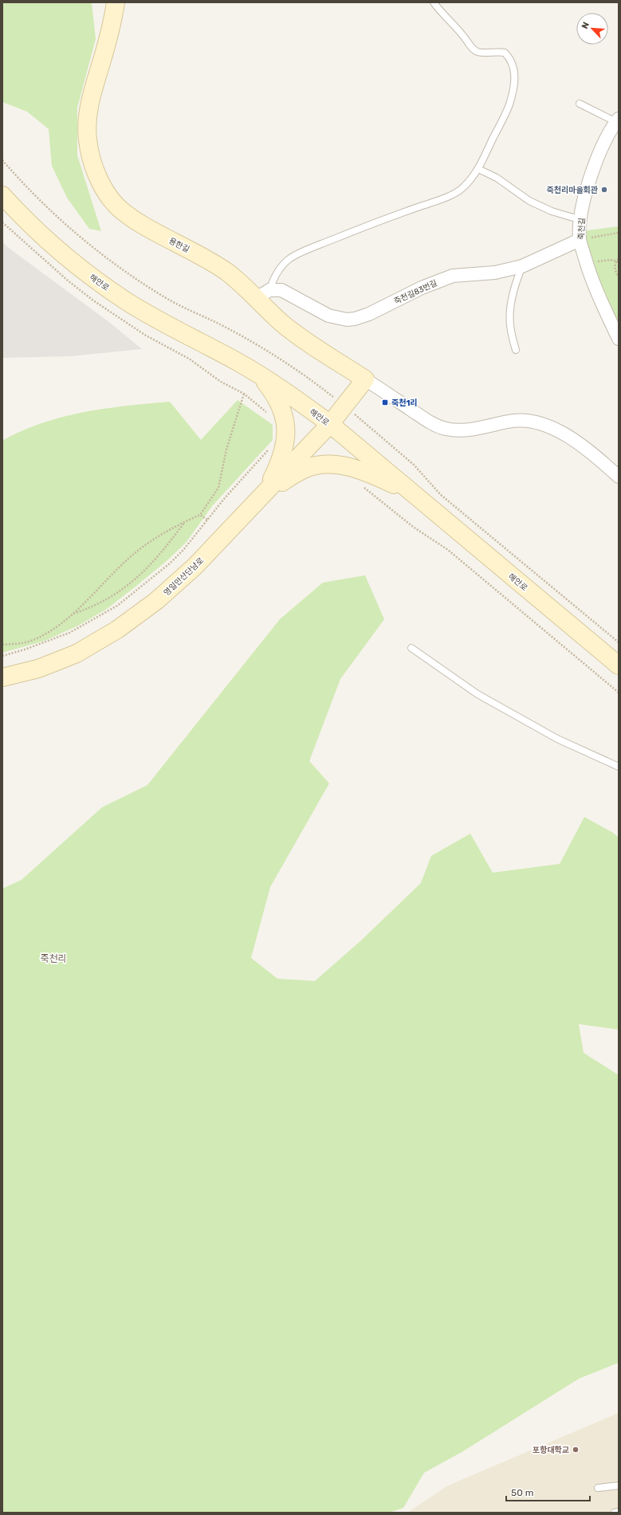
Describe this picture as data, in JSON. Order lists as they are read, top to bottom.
{
  "streets": {
    "street": [
      "죽천길",
      "용한길",
      "해안로",
      "죽천길83번길",
      "영일만산단남로"
    ]
  },
  "crossings": [
    ["죽천길", "죽천길83번길"],
    ["용한길", "죽천길83번길"],
    ["해안로", "영일만산단남로"]
  ],
  "districts": ["죽천리"],
  "places": {
    "other": ["죽천리마을회관", "포항대학교"],
    "transit": ["죽천1리"]
  },
  "scale_bar": "50 m",
  "north": "top left"
}
